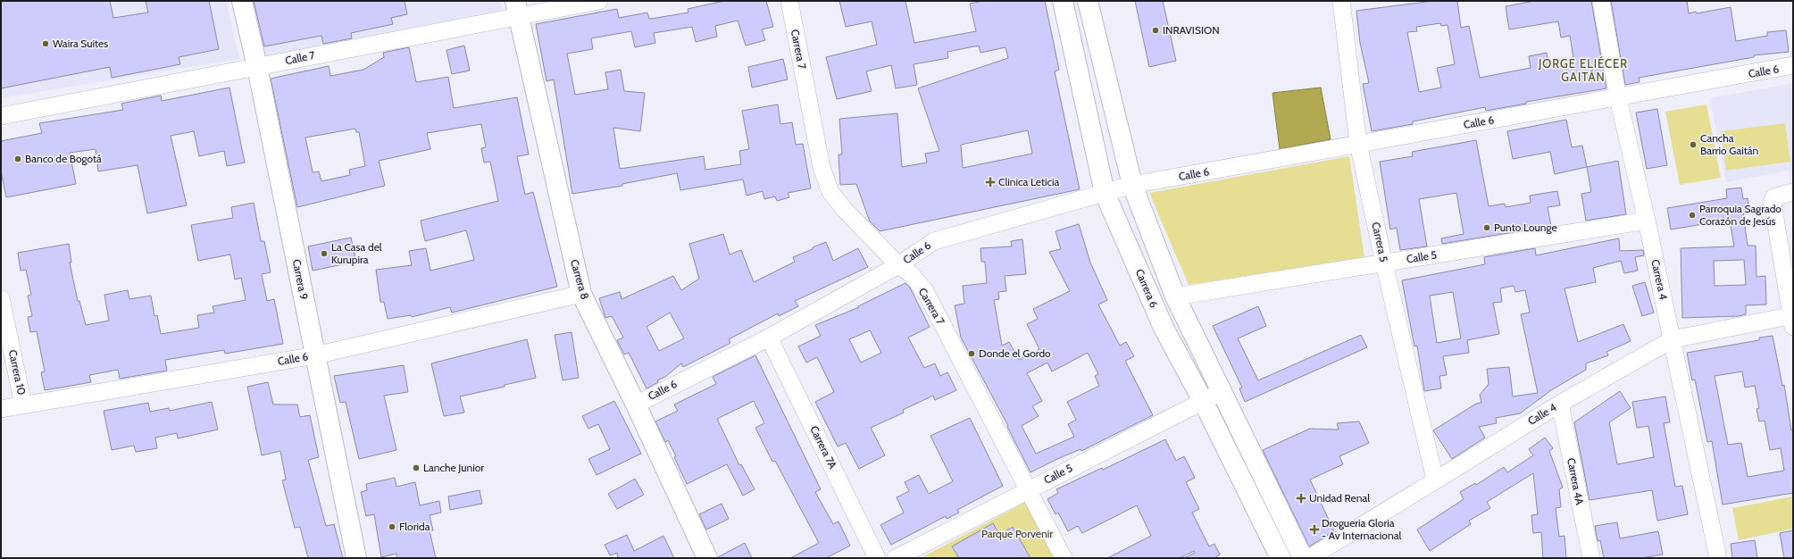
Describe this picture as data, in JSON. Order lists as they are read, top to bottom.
{
  "streets": {
    "main road": ["Carrera 9", "Carrera 8", "Carrera 6"],
    "street": [
      "Carrera 7",
      "Calle 7",
      "Calle 6",
      "Carrera 5",
      "Calle 5",
      "Carrera 4",
      "Carrera 10",
      "Calle 4",
      "Carrera 7A",
      "Carrera 4A"
    ]
  },
  "crossings": [
    ["Carrera 7", "Calle 6"],
    ["Carrera 7", "Calle 5"],
    ["Calle 7", "Carrera 9"],
    ["Calle 7", "Carrera 8"],
    ["Calle 6", "Carrera 5"],
    ["Calle 6", "Carrera 9"],
    ["Calle 6", "Carrera 8"],
    ["Calle 6", "Carrera 4"],
    ["Calle 6", "Carrera 6"],
    ["Calle 6", "Carrera 10"],
    ["Calle 6", "Carrera 7A"],
    ["Carrera 5", "Calle 5"],
    ["Carrera 5", "Calle 4"],
    ["Calle 5", "Carrera 4"],
    ["Calle 5", "Carrera 6"],
    ["Carrera 4", "Calle 4"],
    ["Calle 4", "Carrera 4A"]
  ],
  "districts": ["JORGE ELIÉCER GAITÁN"],
  "parks": ["Parque Porvenir"],
  "places": {
    "other": [
      "INRAVISION",
      "Waira Suites",
      "Cancha Barrio Gaitán",
      "Banco de Bogotá",
      "Parroquia Sagrado Corazón de Jesús",
      "Punto Lounge",
      "La Casa del Kurupira",
      "Donde el Gordo",
      "Lanche Junior",
      "Florida"
    ],
    "health": ["Clinica Leticia", "Unidad Renal", "Drogueria Gloria - Av Internacional"]
  }
}
